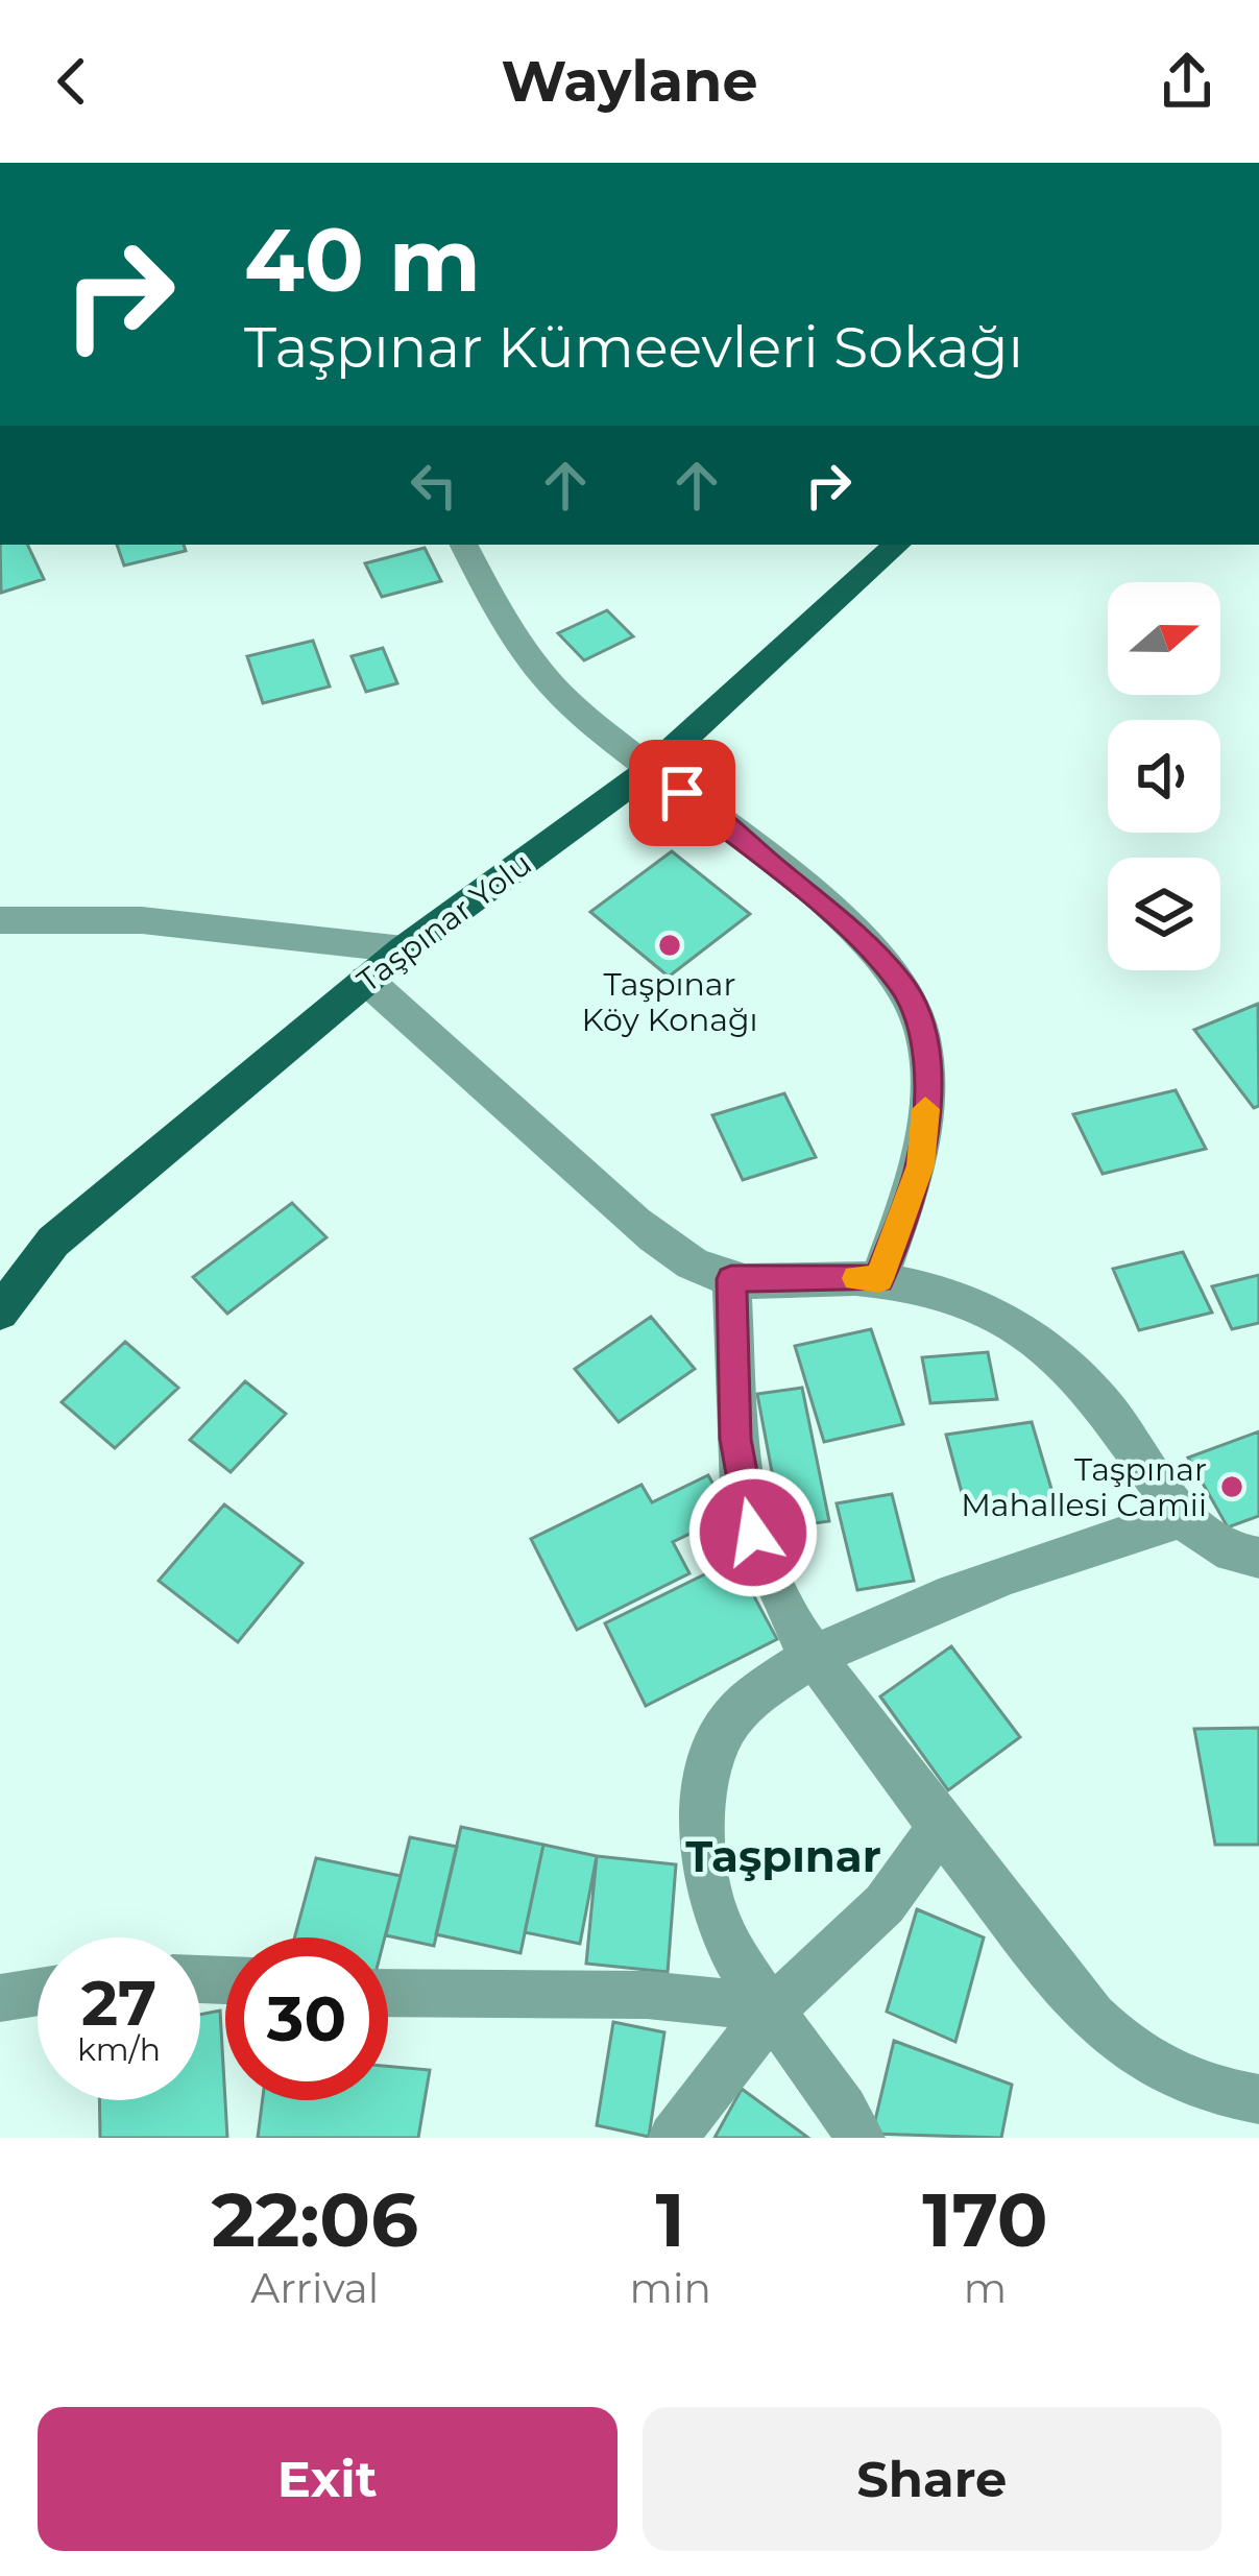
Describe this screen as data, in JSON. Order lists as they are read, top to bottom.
{
  "streets": {
    "main road": ["Taşpınar Yolu"]
  },
  "districts": ["Taşpınar"],
  "places": ["Taşpınar Köy Konağı", "Taşpınar Mahallesi Camii"],
  "north": "right",
  "page": {
    "header": "Waylane",
    "turn": ["40 m", "Taşpınar Kümeevleri Sokağı"],
    "speed": "27 km/h",
    "limit": "30",
    "eta": [
      "22:06",
      "Arrival",
      "1",
      "min",
      "170",
      "m"
    ],
    "buttons": ["Exit", "Share"]
  }
}
